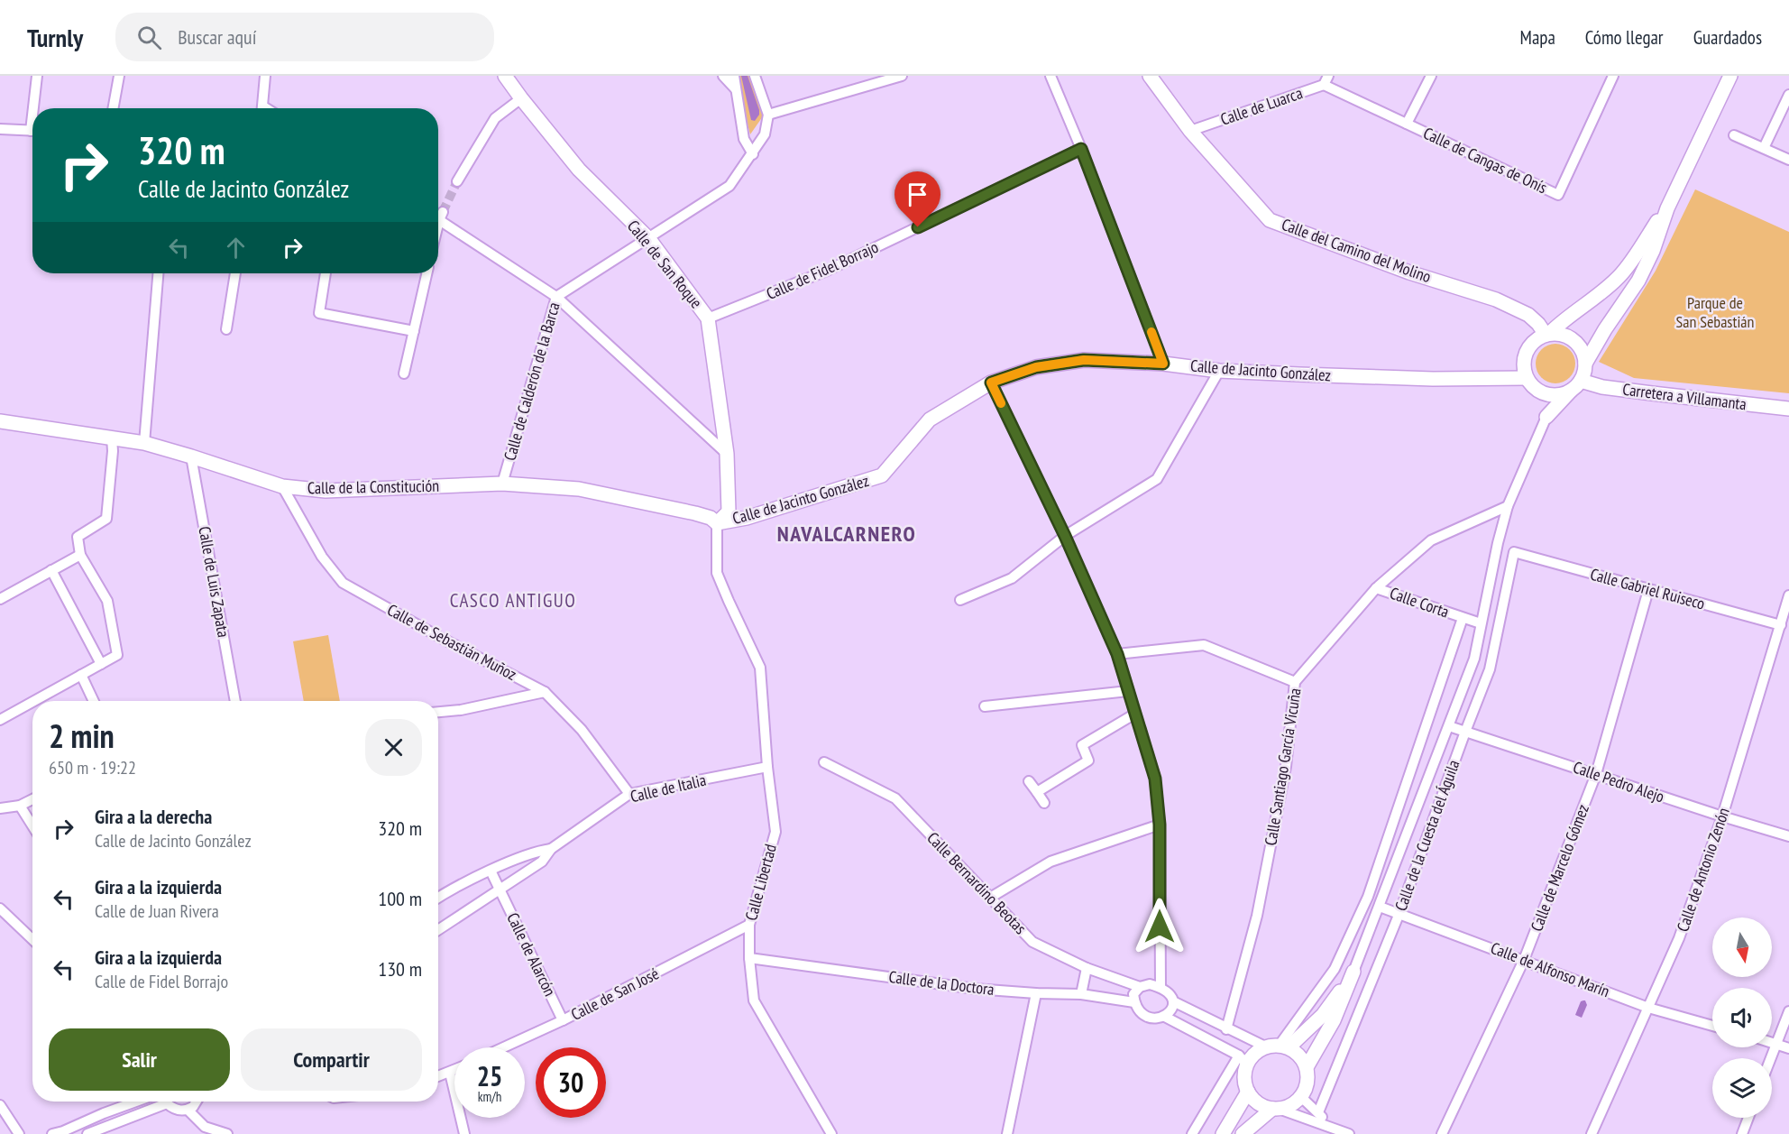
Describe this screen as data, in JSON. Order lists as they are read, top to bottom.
{
  "streets": {
    "street": [
      "Calle de Luarca",
      "Calle de Cangas de Onís",
      "Calle del Camino del Molino",
      "Calle de San Roque",
      "Calle de Fidel Borrajo",
      "Calle de Jacinto González",
      "Calle de Calderón de la Barca",
      "Carretera a Villamanta",
      "Calle de la Constitución",
      "Calle de Luis Zapata",
      "Calle Gabriel Ruiseco",
      "Calle Corta",
      "Calle de Sebastián Muñoz",
      "Calle Santiago García Vicuña",
      "Calle Pedro Alejo",
      "Calle de Italia",
      "Calle de la Cuesta del Águila",
      "Calle de Marcelo Gómez",
      "Calle de Antonio Zenón",
      "Calle Libertad",
      "Calle Bernardino Beotas",
      "Calle de Alarcón",
      "Calle de Alfonso Marín",
      "Calle de la Doctora",
      "Calle de San José"
    ]
  },
  "crossings": [
    ["Calle de Luarca", "Calle de Cangas de Onís"],
    ["Calle de Luarca", "Calle del Camino del Molino"],
    ["Calle del Camino del Molino", "Calle de Jacinto González"],
    ["Calle del Camino del Molino", "Carretera a Villamanta"],
    ["Calle del Camino del Molino", "Calle de la Cuesta del Águila"],
    ["Calle de San Roque", "Calle de Fidel Borrajo"],
    ["Calle de San Roque", "Calle de Jacinto González"],
    ["Calle de San Roque", "Calle de Calderón de la Barca"],
    ["Calle de San Roque", "Calle de la Constitución"],
    ["Calle de San Roque", "Calle Libertad"],
    ["Calle de Jacinto González", "Carretera a Villamanta"],
    ["Calle de Jacinto González", "Calle de la Constitución"],
    ["Calle de Jacinto González", "Calle de la Cuesta del Águila"],
    ["Calle de Jacinto González", "Calle Libertad"],
    ["Calle de Calderón de la Barca", "Calle de la Constitución"],
    ["Carretera a Villamanta", "Calle de la Cuesta del Águila"],
    ["Calle de la Constitución", "Calle de Luis Zapata"],
    ["Calle de la Constitución", "Calle de Sebastián Muñoz"],
    ["Calle de la Constitución", "Calle Libertad"],
    ["Calle Gabriel Ruiseco", "Calle de la Cuesta del Águila"],
    ["Calle Gabriel Ruiseco", "Calle de Marcelo Gómez"],
    ["Calle Gabriel Ruiseco", "Calle de Antonio Zenón"],
    ["Calle Corta", "Calle Santiago García Vicuña"],
    ["Calle de Sebastián Muñoz", "Calle de Italia"],
    ["Calle Santiago García Vicuña", "Calle de la Cuesta del Águila"],
    ["Calle Pedro Alejo", "Calle de la Cuesta del Águila"],
    ["Calle Pedro Alejo", "Calle de Marcelo Gómez"],
    ["Calle Pedro Alejo", "Calle de Antonio Zenón"],
    ["Calle de Italia", "Calle Libertad"],
    ["Calle de Italia", "Calle de Alarcón"],
    ["Calle de la Cuesta del Águila", "Calle de Alfonso Marín"],
    ["Calle de Marcelo Gómez", "Calle de Alfonso Marín"],
    ["Calle de Antonio Zenón", "Calle de Alfonso Marín"],
    ["Calle Libertad", "Calle de la Doctora"],
    ["Calle Libertad", "Calle de San José"],
    ["Calle Bernardino Beotas", "Calle de la Doctora"],
    ["Calle de Alarcón", "Calle de San José"]
  ],
  "districts": ["NAVALCARNERO", "CASCO ANTIGUO"],
  "parks": ["Parque de San Sebastián"],
  "north": "bottom",
  "page": {
    "header": "Turnly",
    "search": "Buscar aquí",
    "nav": ["Mapa", "Cómo llegar", "Guardados"],
    "turn": ["320 m", "Calle de Jacinto González"],
    "heading": ["2 min", "650 m · 19:22"],
    "list": [
      {
        "name": "Gira a la derecha",
        "note": "Calle de Jacinto González",
        "value": "320 m"
      },
      {
        "name": "Gira a la izquierda",
        "note": "Calle de Juan Rivera",
        "value": "100 m"
      },
      {
        "name": "Gira a la izquierda",
        "note": "Calle de Fidel Borrajo",
        "value": "130 m"
      }
    ],
    "buttons": ["Salir", "Compartir"],
    "speed": "25 km/h",
    "limit": "30"
  }
}
